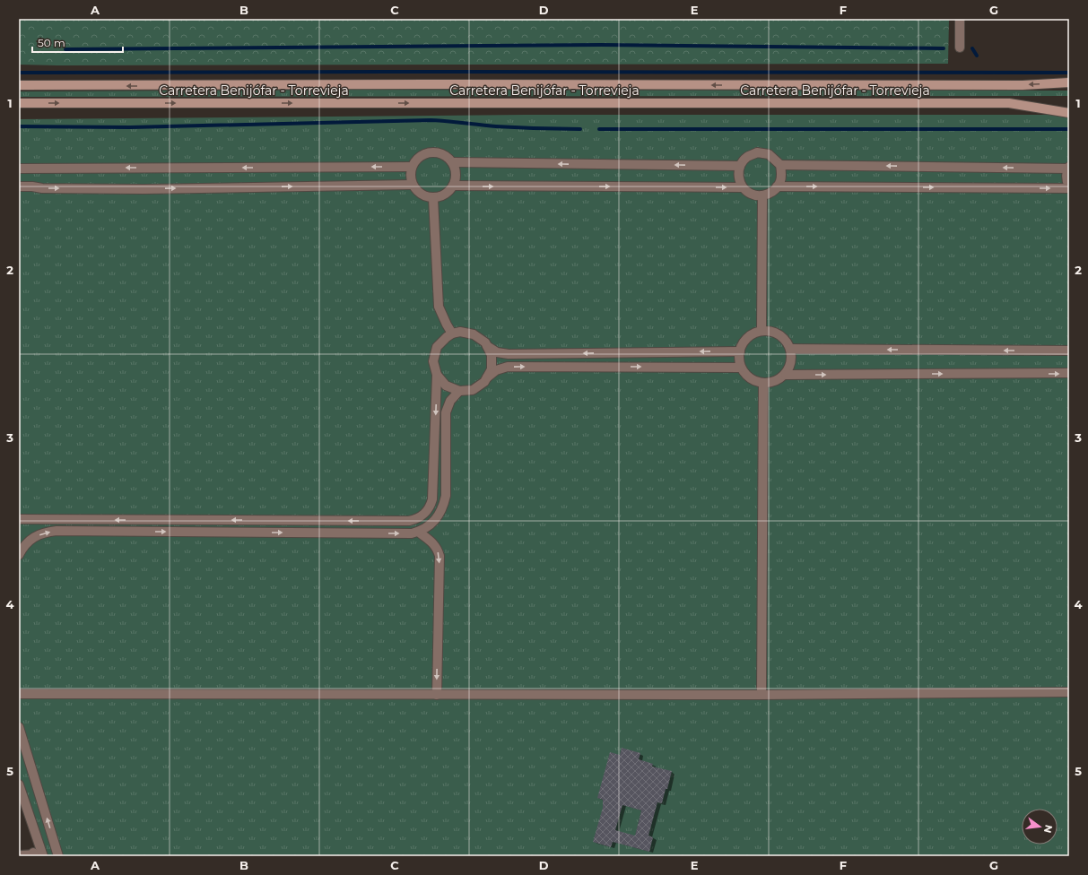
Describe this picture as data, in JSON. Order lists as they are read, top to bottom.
{
  "streets": {
    "main road": ["Carretera Benijófar - Torrevieja"]
  },
  "scale_bar": "50 m",
  "north": "right",
  "grid": {
    "columns": [
      "A",
      "B",
      "C",
      "D",
      "E",
      "F",
      "G"
    ],
    "rows": [
      "1",
      "2",
      "3",
      "4",
      "5"
    ]
  }
}
